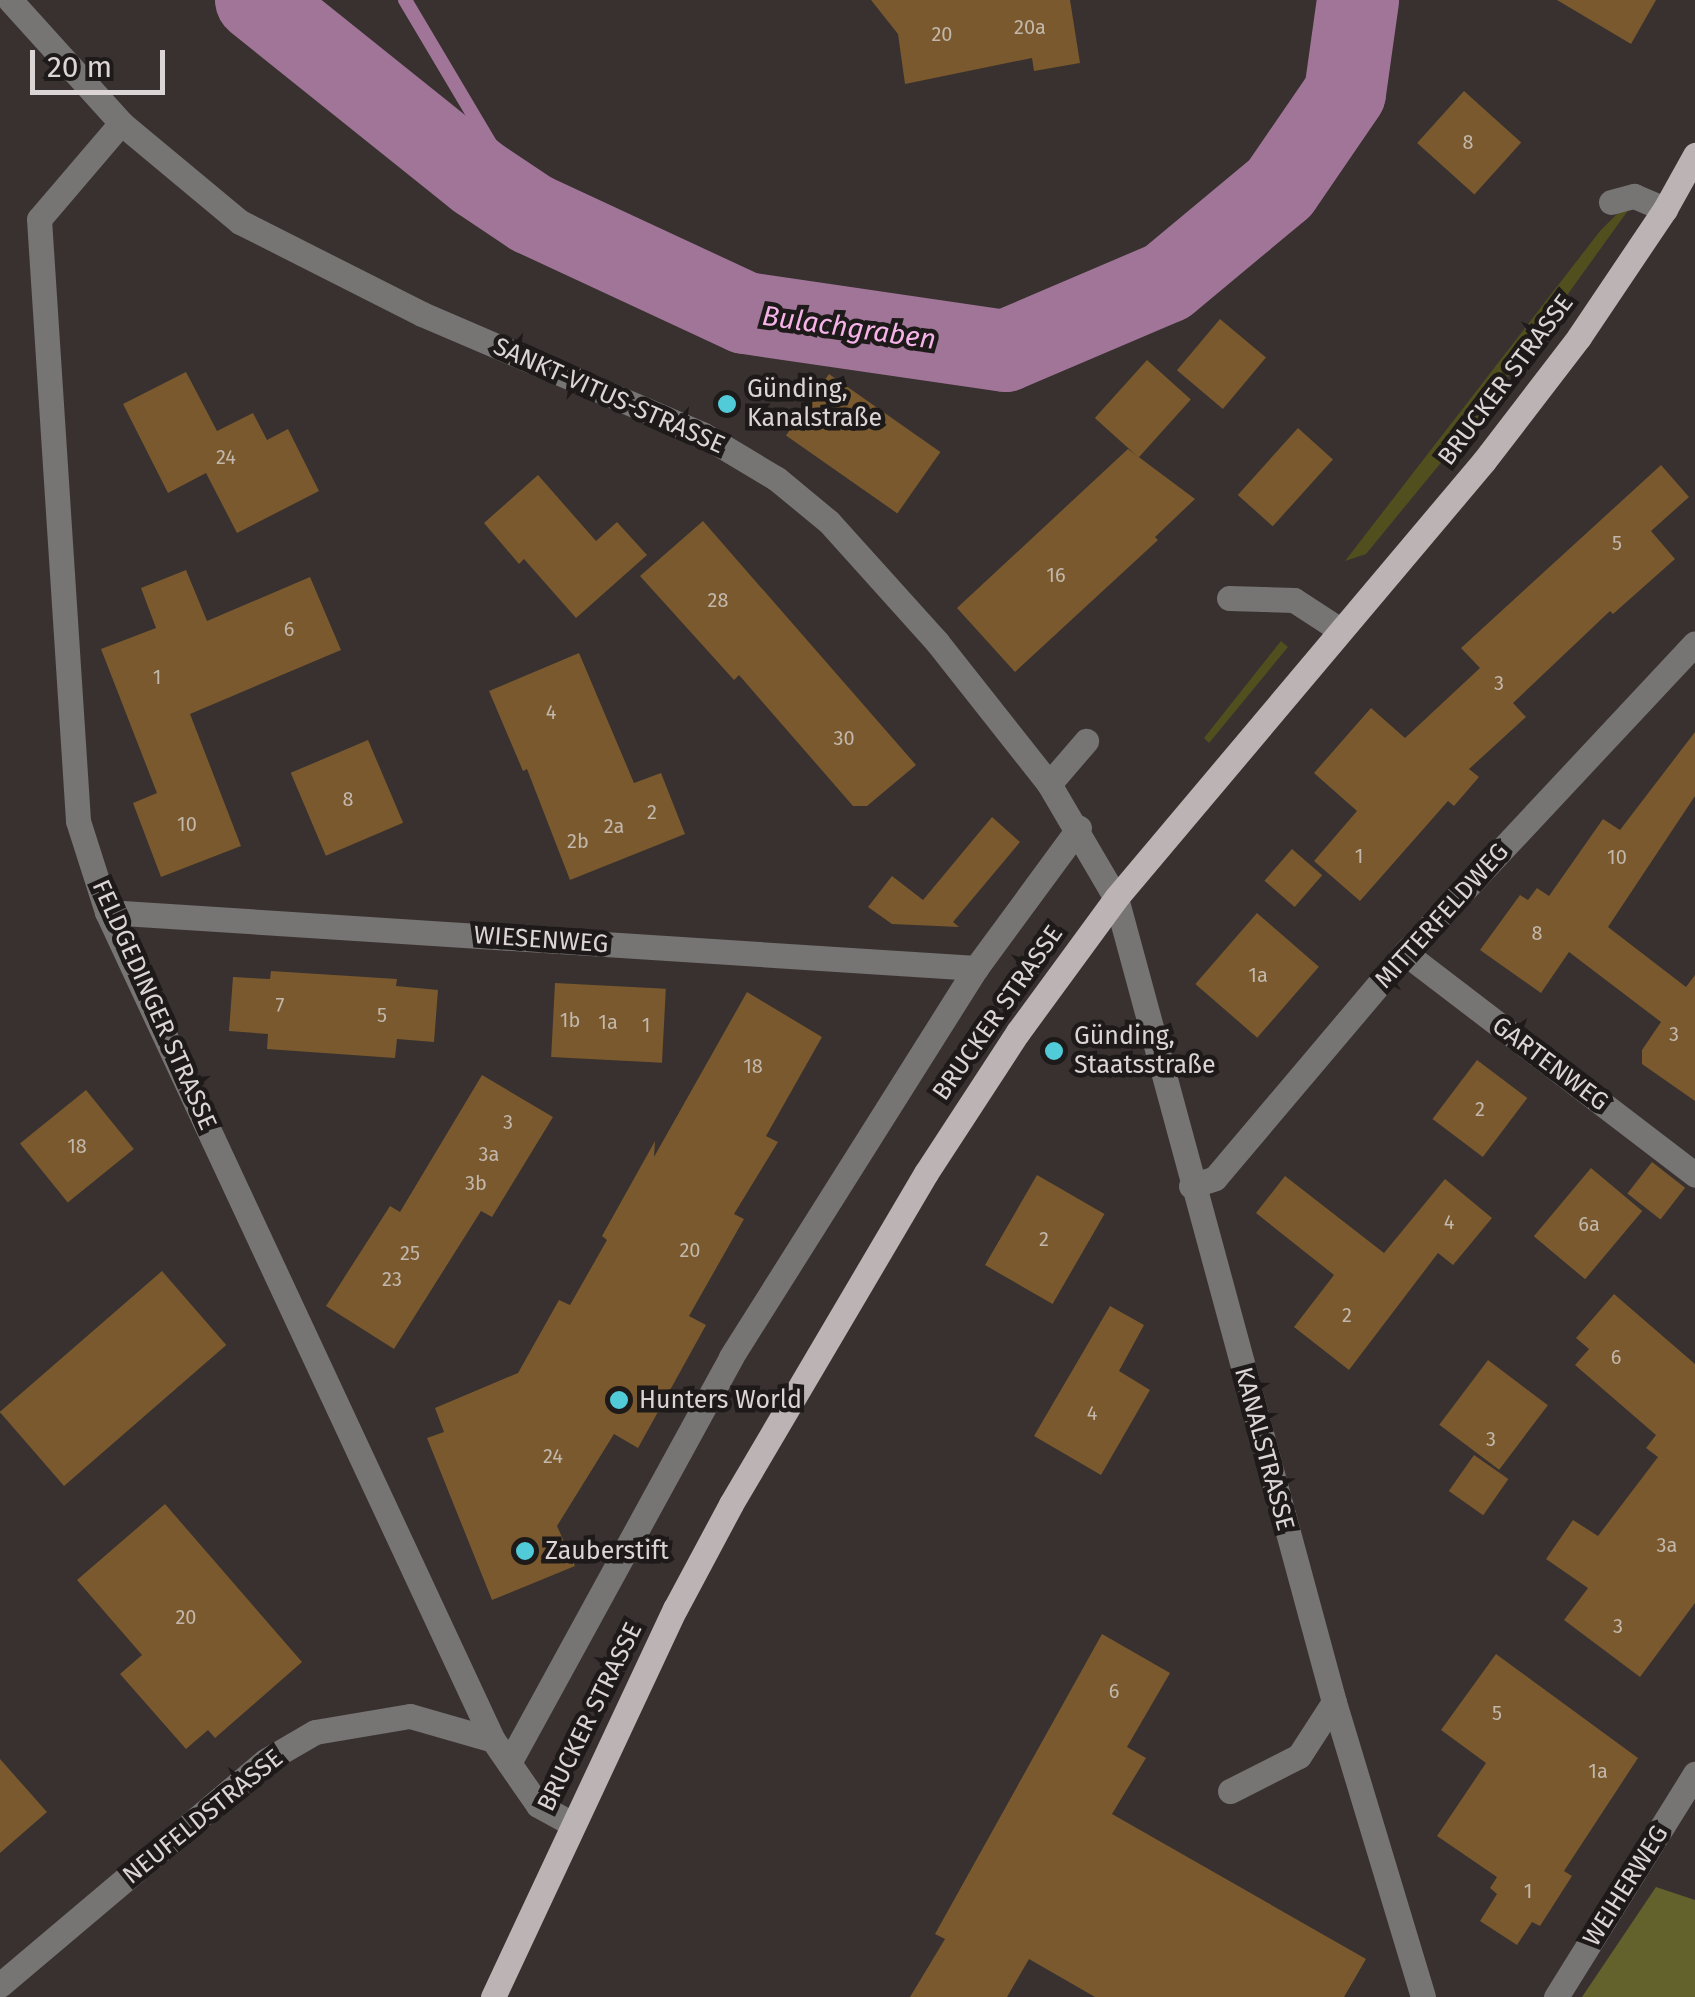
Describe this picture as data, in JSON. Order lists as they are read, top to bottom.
{
  "streets": {
    "main road": ["BRUCKER STRASSE"],
    "street": [
      "SANKT-VITUS-STRASSE",
      "MITTERFELDWEG",
      "WIESENWEG",
      "FELDGEDINGER STRASSE",
      "GARTENWEG",
      "KANALSTRASSE",
      "NEUFELDSTRASSE",
      "WEIHERWEG"
    ]
  },
  "crossings": [
    ["BRUCKER STRASSE", "SANKT-VITUS-STRASSE"],
    ["BRUCKER STRASSE", "FELDGEDINGER STRASSE"],
    ["BRUCKER STRASSE", "KANALSTRASSE"],
    ["SANKT-VITUS-STRASSE", "FELDGEDINGER STRASSE"],
    ["SANKT-VITUS-STRASSE", "KANALSTRASSE"],
    ["MITTERFELDWEG", "GARTENWEG"],
    ["MITTERFELDWEG", "KANALSTRASSE"],
    ["WIESENWEG", "FELDGEDINGER STRASSE"],
    ["FELDGEDINGER STRASSE", "NEUFELDSTRASSE"]
  ],
  "water": ["Bulachgraben"],
  "places": [
    "Günding, Kanalstraße",
    "Günding, Staatsstraße",
    "Hunters World",
    "Zauberstift"
  ],
  "house_numbers": [
    "20a",
    "20",
    "8",
    "24",
    "5",
    "16",
    "28",
    "6",
    "1",
    "3",
    "4",
    "30",
    "8",
    "2",
    "10",
    "2a",
    "2b",
    "1",
    "10",
    "8",
    "1a",
    "7",
    "5",
    "1b",
    "1a",
    "1",
    "3",
    "18",
    "2",
    "3",
    "18",
    "3a",
    "3b",
    "4",
    "6a",
    "2",
    "20",
    "25",
    "23",
    "2",
    "6",
    "4",
    "3",
    "24",
    "3a",
    "20",
    "3",
    "6",
    "5",
    "1a",
    "1"
  ],
  "scale_bar": "20 m"
}
